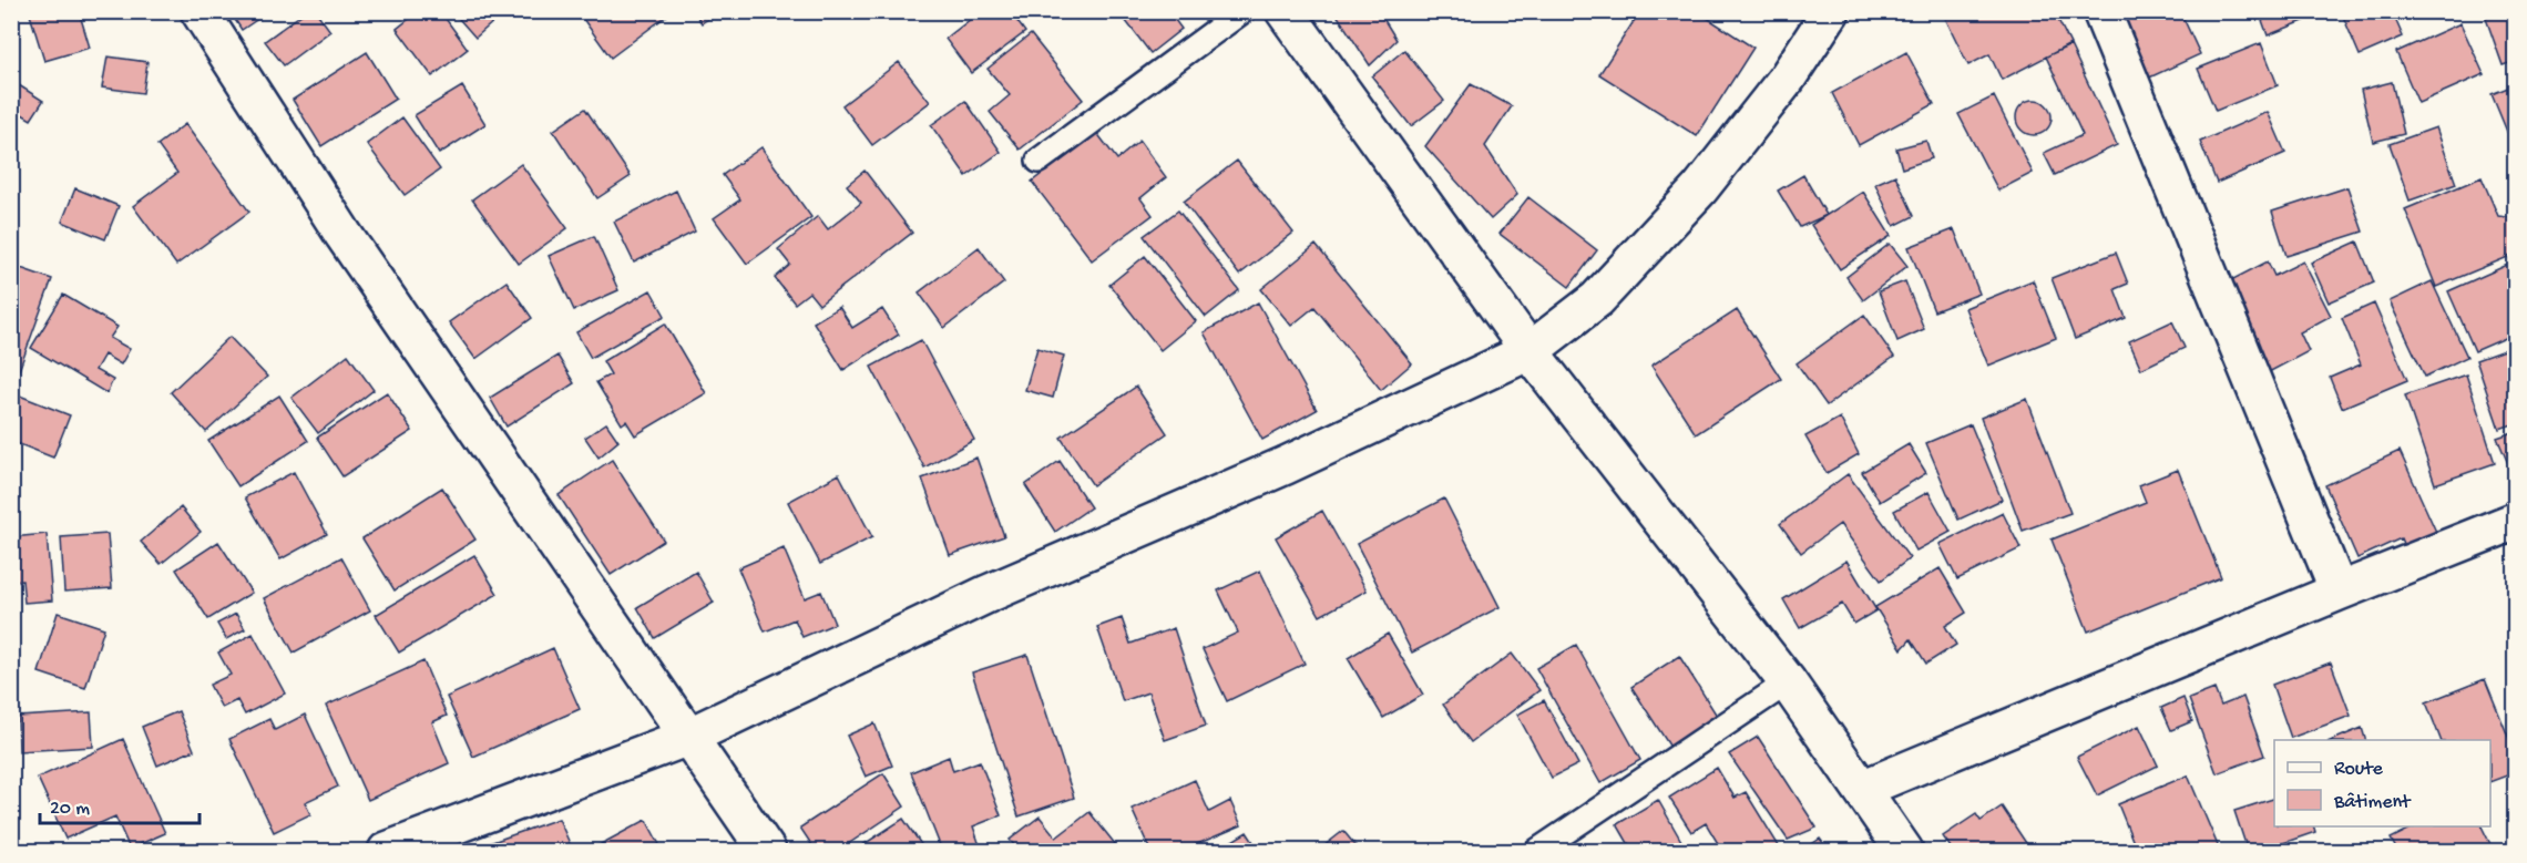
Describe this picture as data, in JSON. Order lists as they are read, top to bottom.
{
  "legend": ["Route", "Bâtiment"],
  "scale_bar": "20 m"
}
